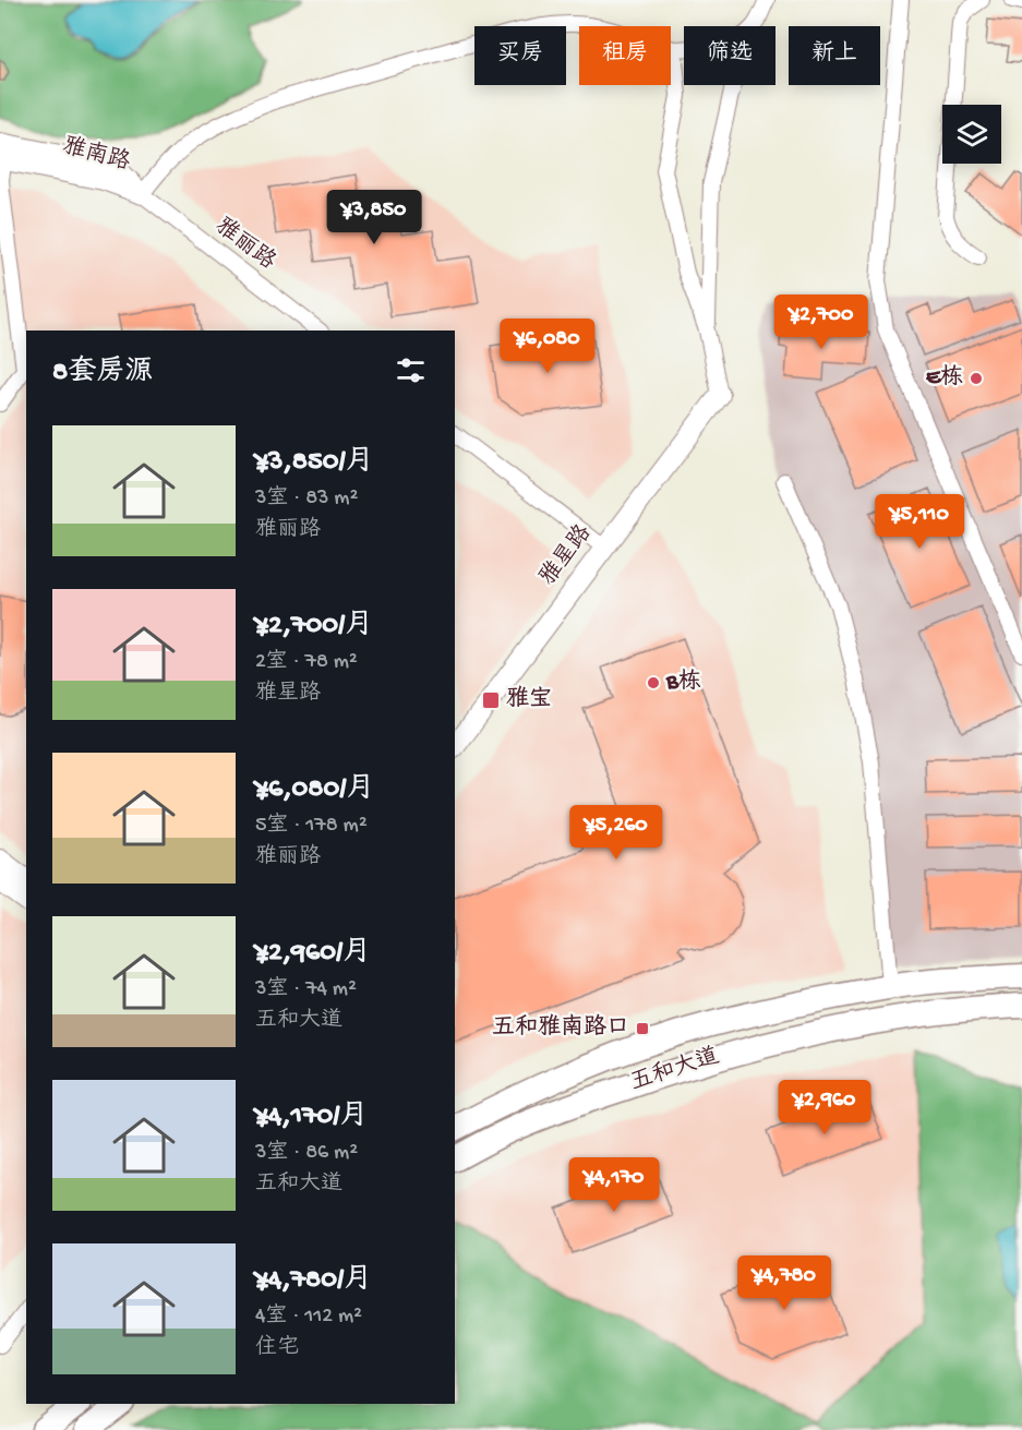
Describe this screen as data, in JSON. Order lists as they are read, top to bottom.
{
  "streets": {
    "main road": ["五和大道"],
    "street": ["雅南路", "雅丽路", "雅星路"]
  },
  "crossings": [
    ["雅南路", "雅丽路"]
  ],
  "places": {
    "other": ["E栋", "B栋"],
    "transit": ["雅宝", "五和雅南路口"]
  },
  "page": {
    "chip": [
      "买房",
      "租房",
      "筛选",
      "新上"
    ],
    "price": [
      "¥3,850",
      "¥2,700",
      "¥6,080",
      "¥5,110",
      "¥5,260",
      "¥2,960",
      "¥4,170",
      "¥4,780"
    ],
    "heading": "8套房源",
    "list": [
      {
        "name": "¥3,850/月",
        "note": "3室 · 83 m² · 雅丽路"
      },
      {
        "name": "¥2,700/月",
        "note": "2室 · 78 m² · 雅星路"
      },
      {
        "name": "¥6,080/月",
        "note": "5室 · 178 m² · 雅丽路"
      },
      {
        "name": "¥2,960/月",
        "note": "3室 · 74 m² · 五和大道"
      },
      {
        "name": "¥4,170/月",
        "note": "3室 · 86 m² · 五和大道"
      },
      {
        "name": "¥4,780/月",
        "note": "4室 · 112 m² · 住宅"
      }
    ]
  }
}
